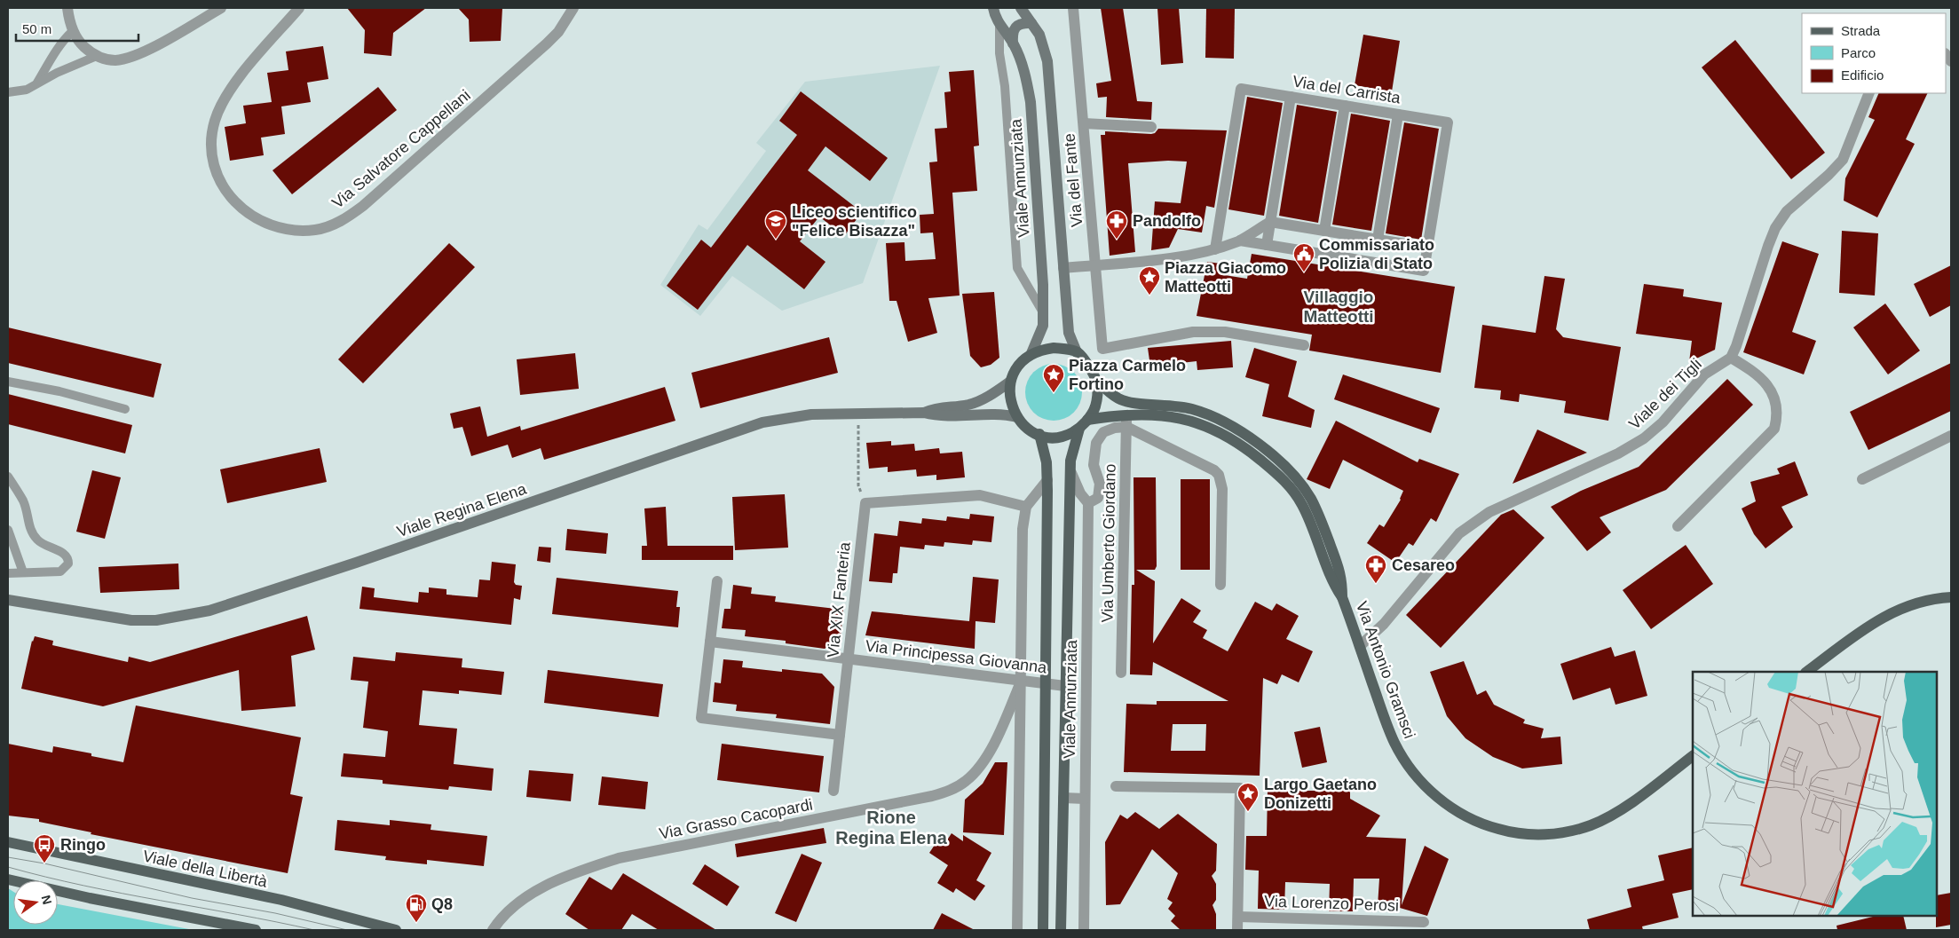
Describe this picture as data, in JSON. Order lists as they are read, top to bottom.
{
  "streets": {
    "main road": [
      "Viale Annunziata",
      "Viale Regina Elena",
      "Via Antonio Gramsci",
      "Viale della Libertà"
    ],
    "street": [
      "Via del Carrista",
      "Via Salvatore Cappellani",
      "Via del Fante",
      "Viale dei Tigli",
      "Via Umberto Giordano",
      "Via XIX Fanteria",
      "Via Principessa Giovanna",
      "Via Grasso Cacopardi",
      "Via Lorenzo Perosi"
    ]
  },
  "crossings": [
    ["Viale Annunziata", "Via Principessa Giovanna"],
    ["Viale Annunziata", "Via Antonio Gramsci"],
    ["Viale dei Tigli", "Via Antonio Gramsci"],
    ["Via Umberto Giordano", "Via Antonio Gramsci"],
    ["Via XIX Fanteria", "Via Principessa Giovanna"],
    ["Via Principessa Giovanna", "Via Grasso Cacopardi"]
  ],
  "districts": ["Villaggio Matteotti", "Rione Regina Elena"],
  "places": {
    "school or university": ["Liceo scientifico \"Felice Bisazza\""],
    "pharmacy": ["Pandolfo", "Cesareo"],
    "public building": ["Commissariato Polizia di Stato"],
    "place": ["Piazza Giacomo Matteotti", "Piazza Carmelo Fortino", "Largo Gaetano Donizetti"],
    "bus stop": ["Ringo"],
    "fuel station": ["Q8"]
  },
  "legend": ["Strada", "Parco", "Edificio"],
  "scale_bar": "50 m",
  "north": "right"
}
